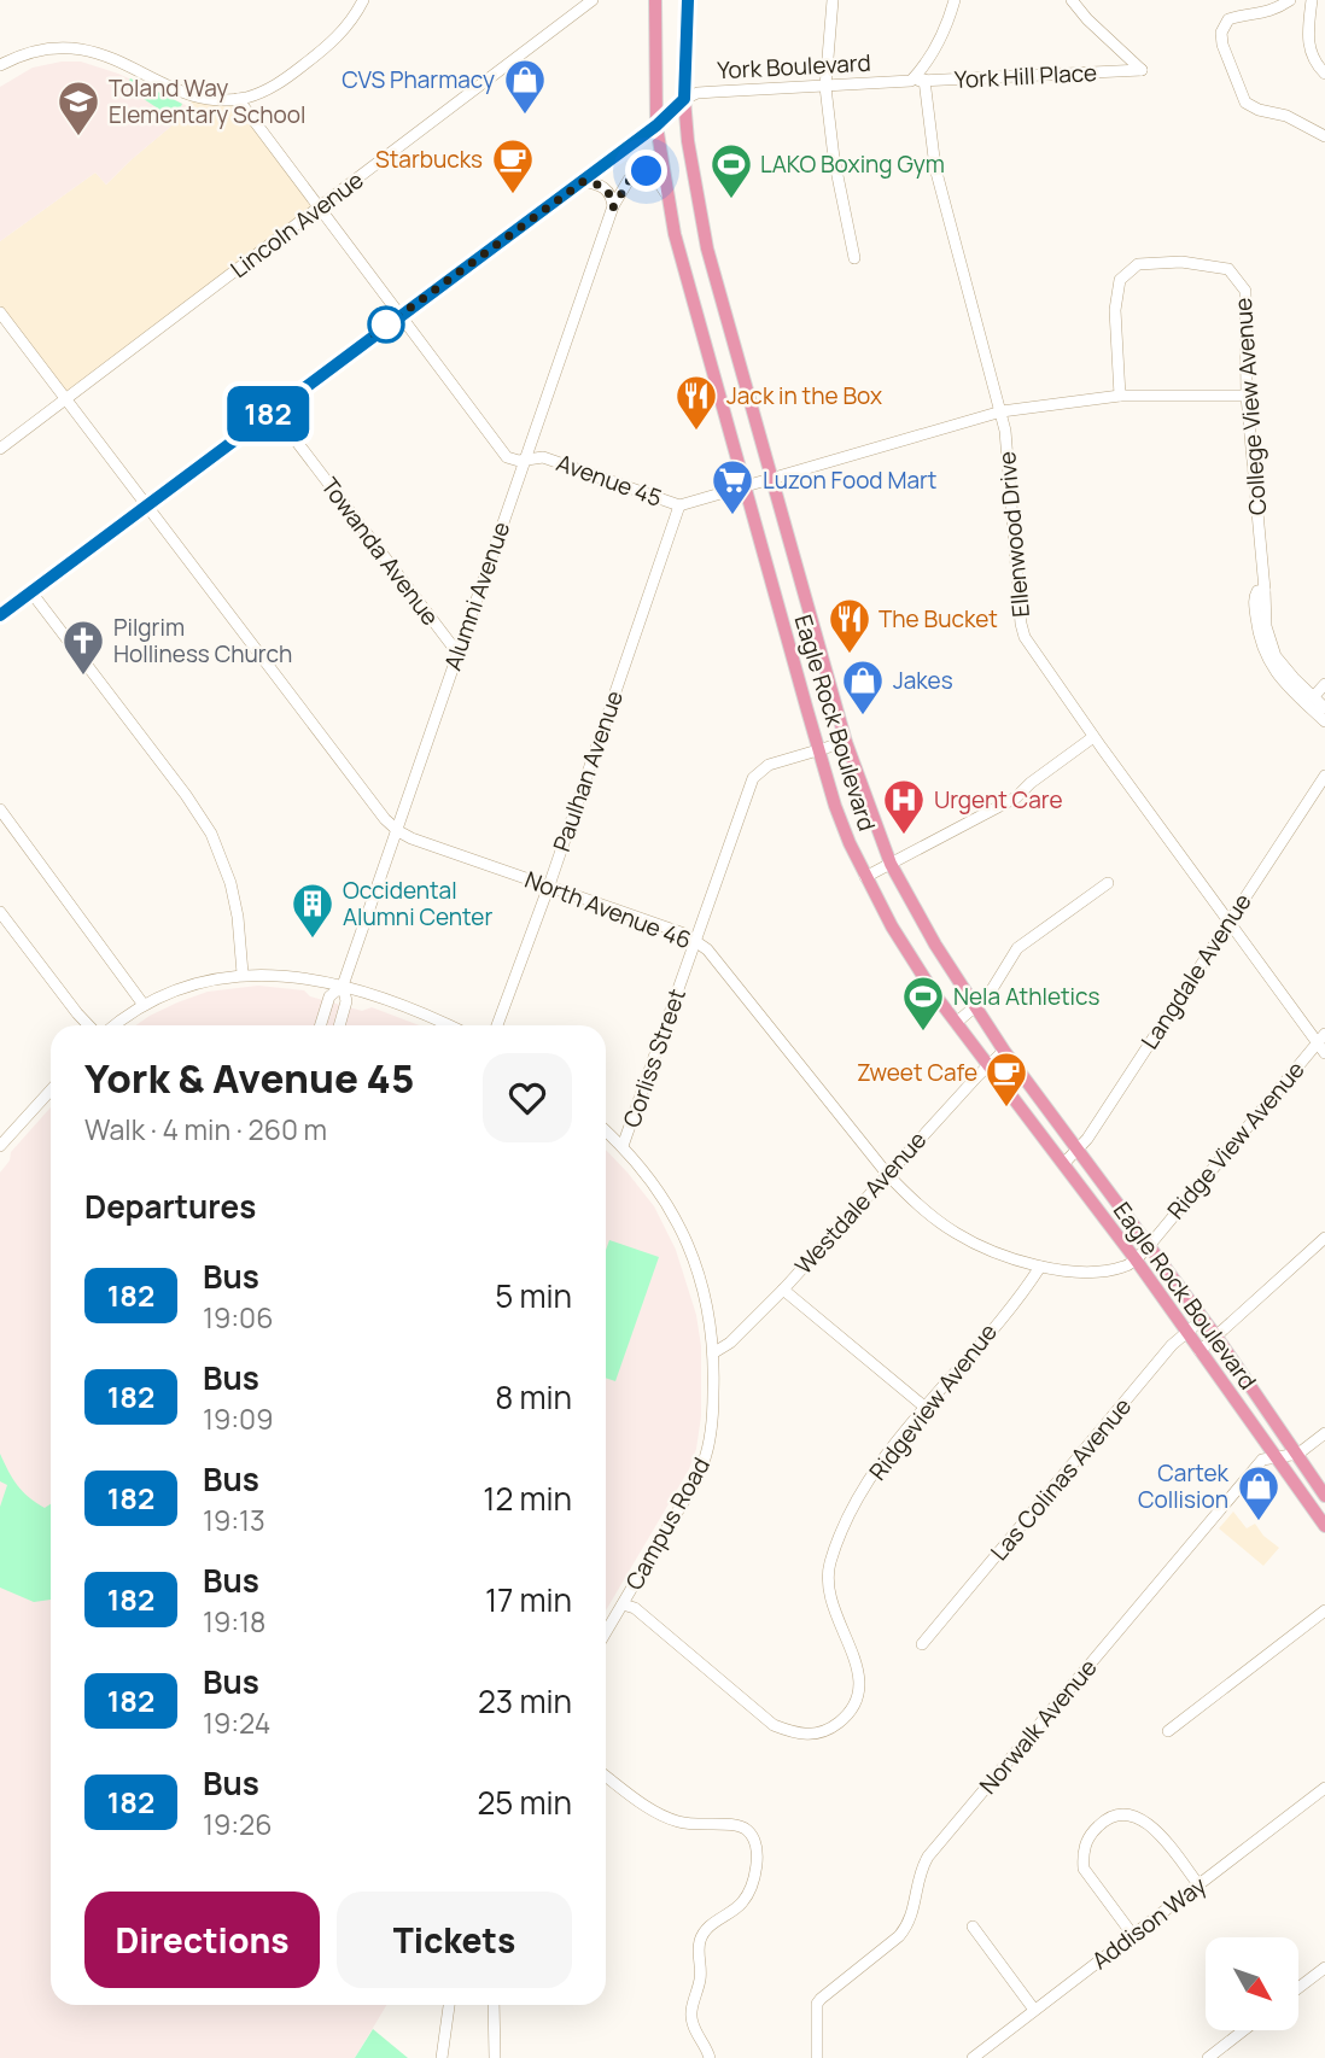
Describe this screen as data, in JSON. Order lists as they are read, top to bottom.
{
  "streets": {
    "main road": ["Eagle Rock Boulevard"],
    "street": [
      "York Boulevard",
      "York Hill Place",
      "Lincoln Avenue",
      "College View Avenue",
      "Avenue 45",
      "Ellenwood Drive",
      "Towanda Avenue",
      "Alumni Avenue",
      "Paulhan Avenue",
      "North Avenue 46",
      "Langdale Avenue",
      "Corliss Street",
      "Ridge View Avenue",
      "Westdale Avenue",
      "Ridgeview Avenue",
      "Las Colinas Avenue",
      "Campus Road",
      "Norwalk Avenue",
      "Addison Way"
    ]
  },
  "crossings": [
    ["York Boulevard", "York Hill Place"],
    ["York Boulevard", "Eagle Rock Boulevard"],
    ["York Hill Place", "Ellenwood Drive"],
    ["Lincoln Avenue", "Avenue 45"],
    ["Lincoln Avenue", "North Avenue 46"],
    ["College View Avenue", "Avenue 45"],
    ["Avenue 45", "Ellenwood Drive"],
    ["Avenue 45", "Alumni Avenue"],
    ["Avenue 45", "Eagle Rock Boulevard"],
    ["Avenue 45", "Paulhan Avenue"],
    ["Ellenwood Drive", "Langdale Avenue"],
    ["Ellenwood Drive", "Ridge View Avenue"],
    ["Towanda Avenue", "Alumni Avenue"],
    ["Alumni Avenue", "Eagle Rock Boulevard"],
    ["Alumni Avenue", "North Avenue 46"],
    ["Eagle Rock Boulevard", "North Avenue 46"],
    ["Eagle Rock Boulevard", "Langdale Avenue"],
    ["Eagle Rock Boulevard", "Corliss Street"],
    ["Eagle Rock Boulevard", "Ridge View Avenue"],
    ["Eagle Rock Boulevard", "Westdale Avenue"],
    ["Eagle Rock Boulevard", "Las Colinas Avenue"],
    ["Eagle Rock Boulevard", "Norwalk Avenue"],
    ["Paulhan Avenue", "North Avenue 46"],
    ["North Avenue 46", "Corliss Street"],
    ["North Avenue 46", "Westdale Avenue"],
    ["North Avenue 46", "Ridgeview Avenue"],
    ["Corliss Street", "Campus Road"],
    ["Westdale Avenue", "Campus Road"],
    ["Ridgeview Avenue", "Campus Road"]
  ],
  "places": {
    "shop": ["CVS Pharmacy", "Jakes", "Cartek Collision"],
    "school or university": ["Toland Way Elementary School"],
    "cafe": ["Starbucks", "Zweet Cafe"],
    "sports": ["LAKO Boxing Gym", "Nela Athletics"],
    "restaurant": ["Jack in the Box", "The Bucket"],
    "supermarket": ["Luzon Food Mart"],
    "church": ["Pilgrim Holliness Church"],
    "hospital": ["Urgent Care"],
    "building": ["Occidental Alumni Center"]
  },
  "lines": ["bus line 182"],
  "north": "bottom right",
  "page": {
    "on_map": "182",
    "heading": [
      ["York & Avenue 45", "Walk · 4 min · 260 m"],
      "Departures"
    ],
    "list": [
      {
        "mark": "182",
        "name": "Bus",
        "note": "19:06",
        "value": "5 min"
      },
      {
        "mark": "182",
        "name": "Bus",
        "note": "19:09",
        "value": "8 min"
      },
      {
        "mark": "182",
        "name": "Bus",
        "note": "19:13",
        "value": "12 min"
      },
      {
        "mark": "182",
        "name": "Bus",
        "note": "19:18",
        "value": "17 min"
      },
      {
        "mark": "182",
        "name": "Bus",
        "note": "19:24",
        "value": "23 min"
      },
      {
        "mark": "182",
        "name": "Bus",
        "note": "19:26",
        "value": "25 min"
      }
    ],
    "buttons": ["Directions", "Tickets"]
  }
}
